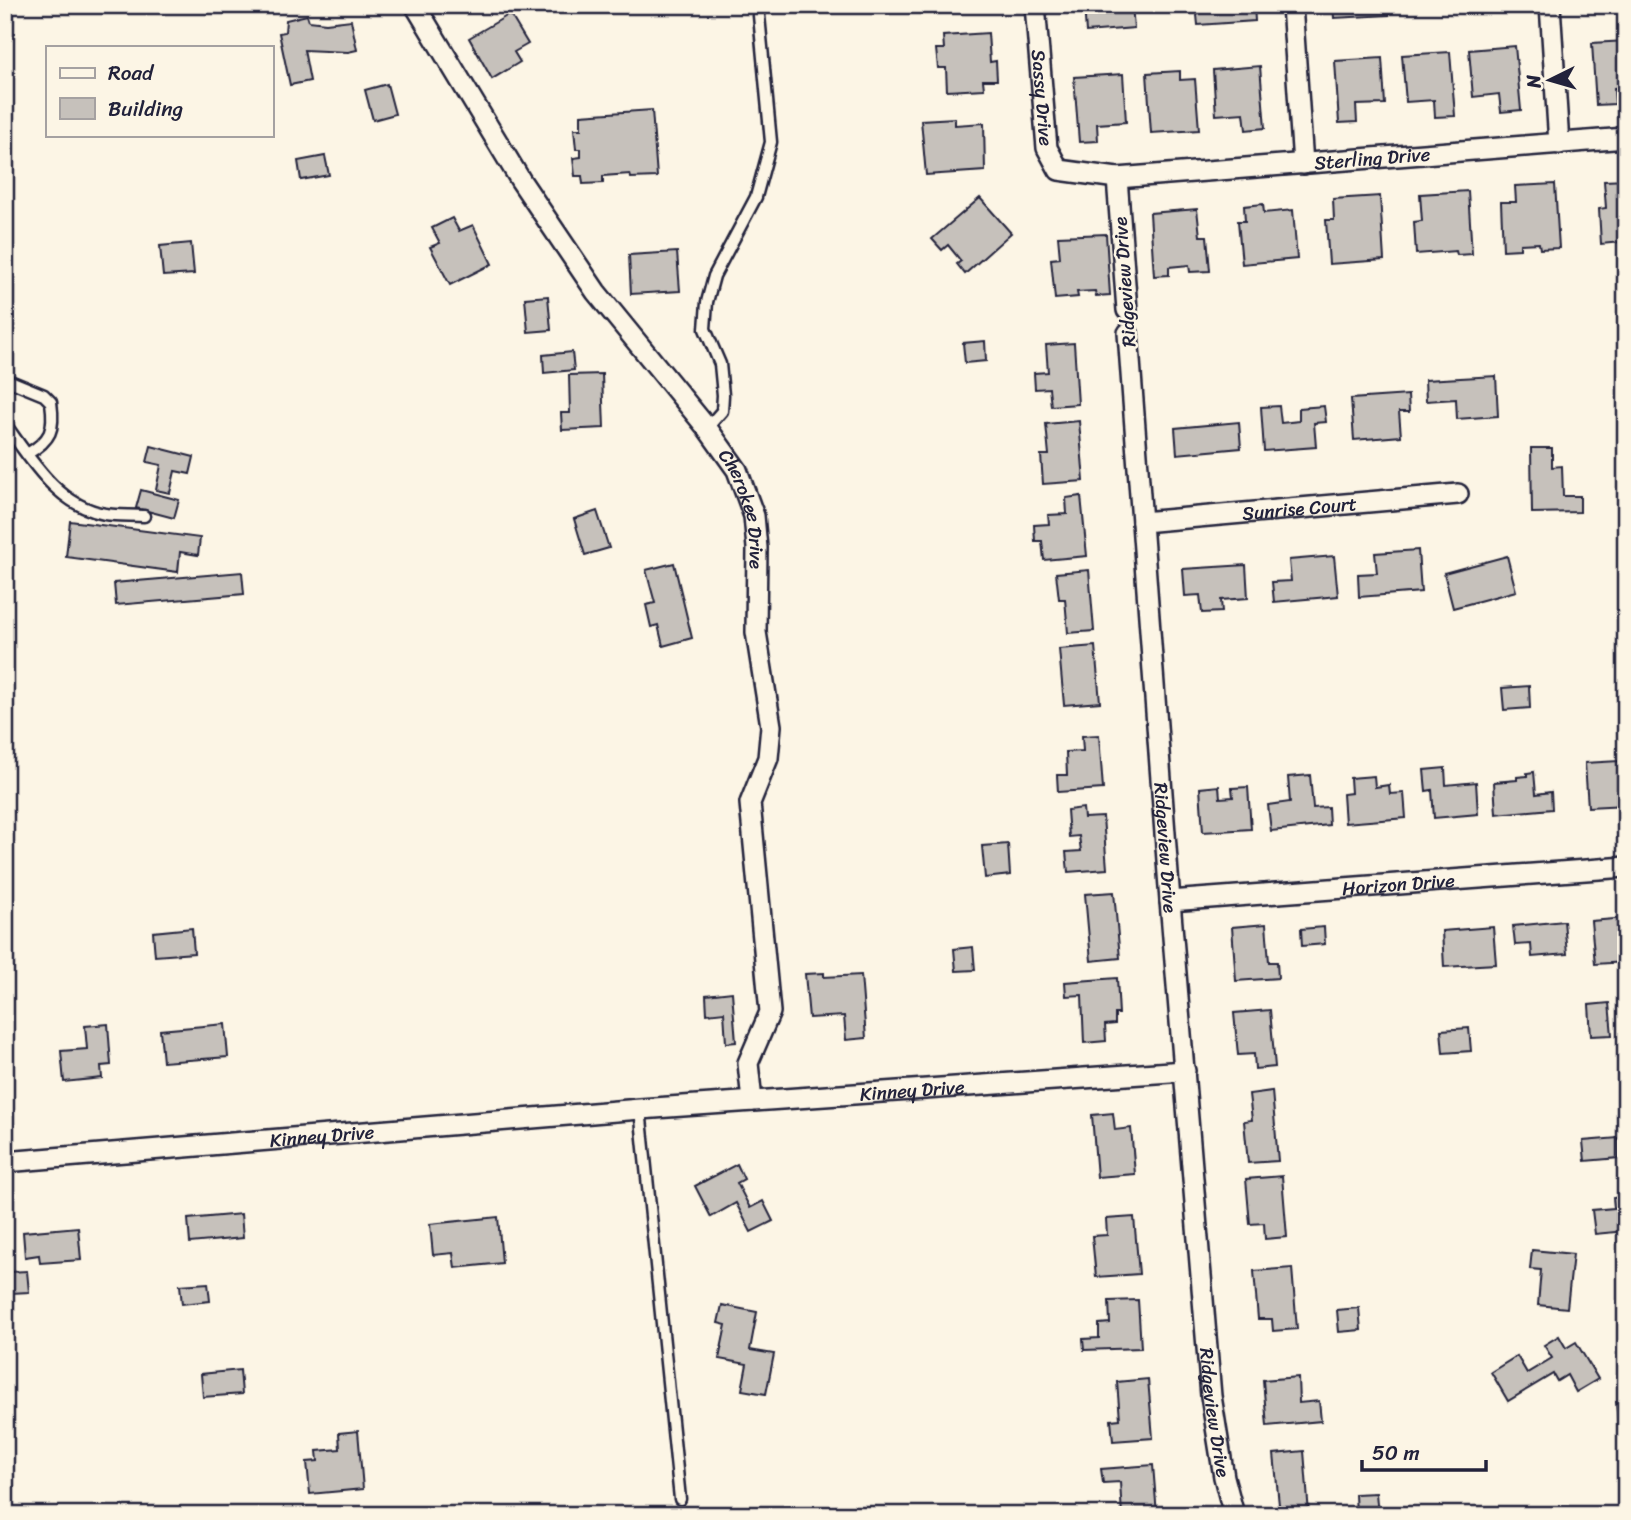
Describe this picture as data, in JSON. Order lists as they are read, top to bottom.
{
  "streets": {
    "street": [
      "Sassy Drive",
      "Sterling Drive",
      "Ridgeview Drive",
      "Sunrise Court",
      "Cherokee Drive",
      "Horizon Drive",
      "Kinney Drive"
    ]
  },
  "crossings": [
    ["Sassy Drive", "Sterling Drive"],
    ["Sassy Drive", "Ridgeview Drive"],
    ["Sterling Drive", "Ridgeview Drive"],
    ["Ridgeview Drive", "Sunrise Court"],
    ["Ridgeview Drive", "Horizon Drive"],
    ["Ridgeview Drive", "Kinney Drive"],
    ["Cherokee Drive", "Kinney Drive"]
  ],
  "legend": ["Road", "Building"],
  "scale_bar": "50 m",
  "north": "left"
}
